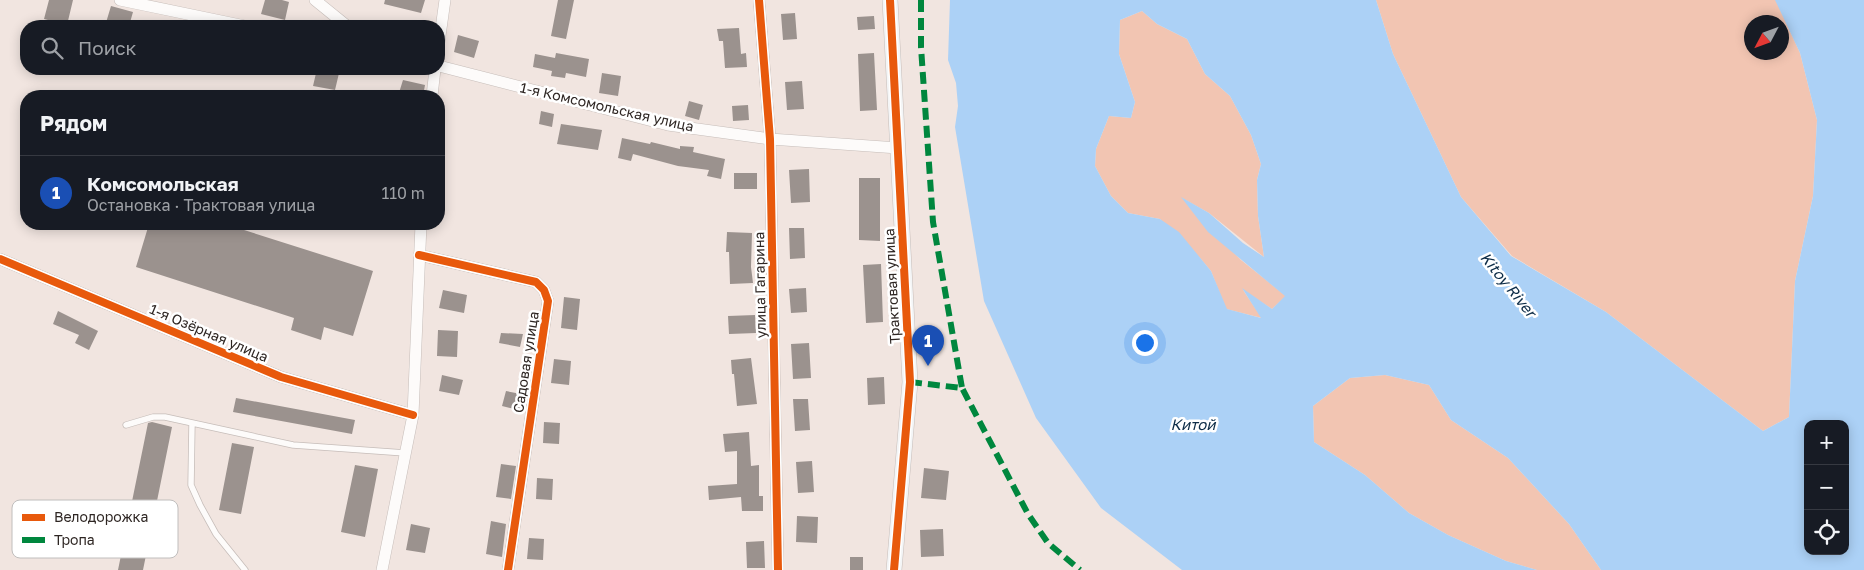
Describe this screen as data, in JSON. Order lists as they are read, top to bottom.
{
  "streets": {
    "street": [
      "1-я Комсомольская улица",
      "улица Гагарина",
      "Трактовая улица",
      "1-я Озёрная улица",
      "Садовая улица"
    ]
  },
  "crossings": [
    ["1-я Комсомольская улица", "улица Гагарина"],
    ["1-я Комсомольская улица", "Трактовая улица"]
  ],
  "water": ["Kitoy River", "Китой"],
  "legend": ["Велодорожка", "Тропа"],
  "north": "bottom left",
  "page": {
    "search": "Поиск",
    "heading": "Рядом",
    "list": [
      {
        "mark": "1",
        "name": "Комсомольская",
        "note": "Остановка · Трактовая улица",
        "value": "110 m"
      }
    ],
    "pins": "1",
    "map_buttons": ["+", "−"]
  }
}
